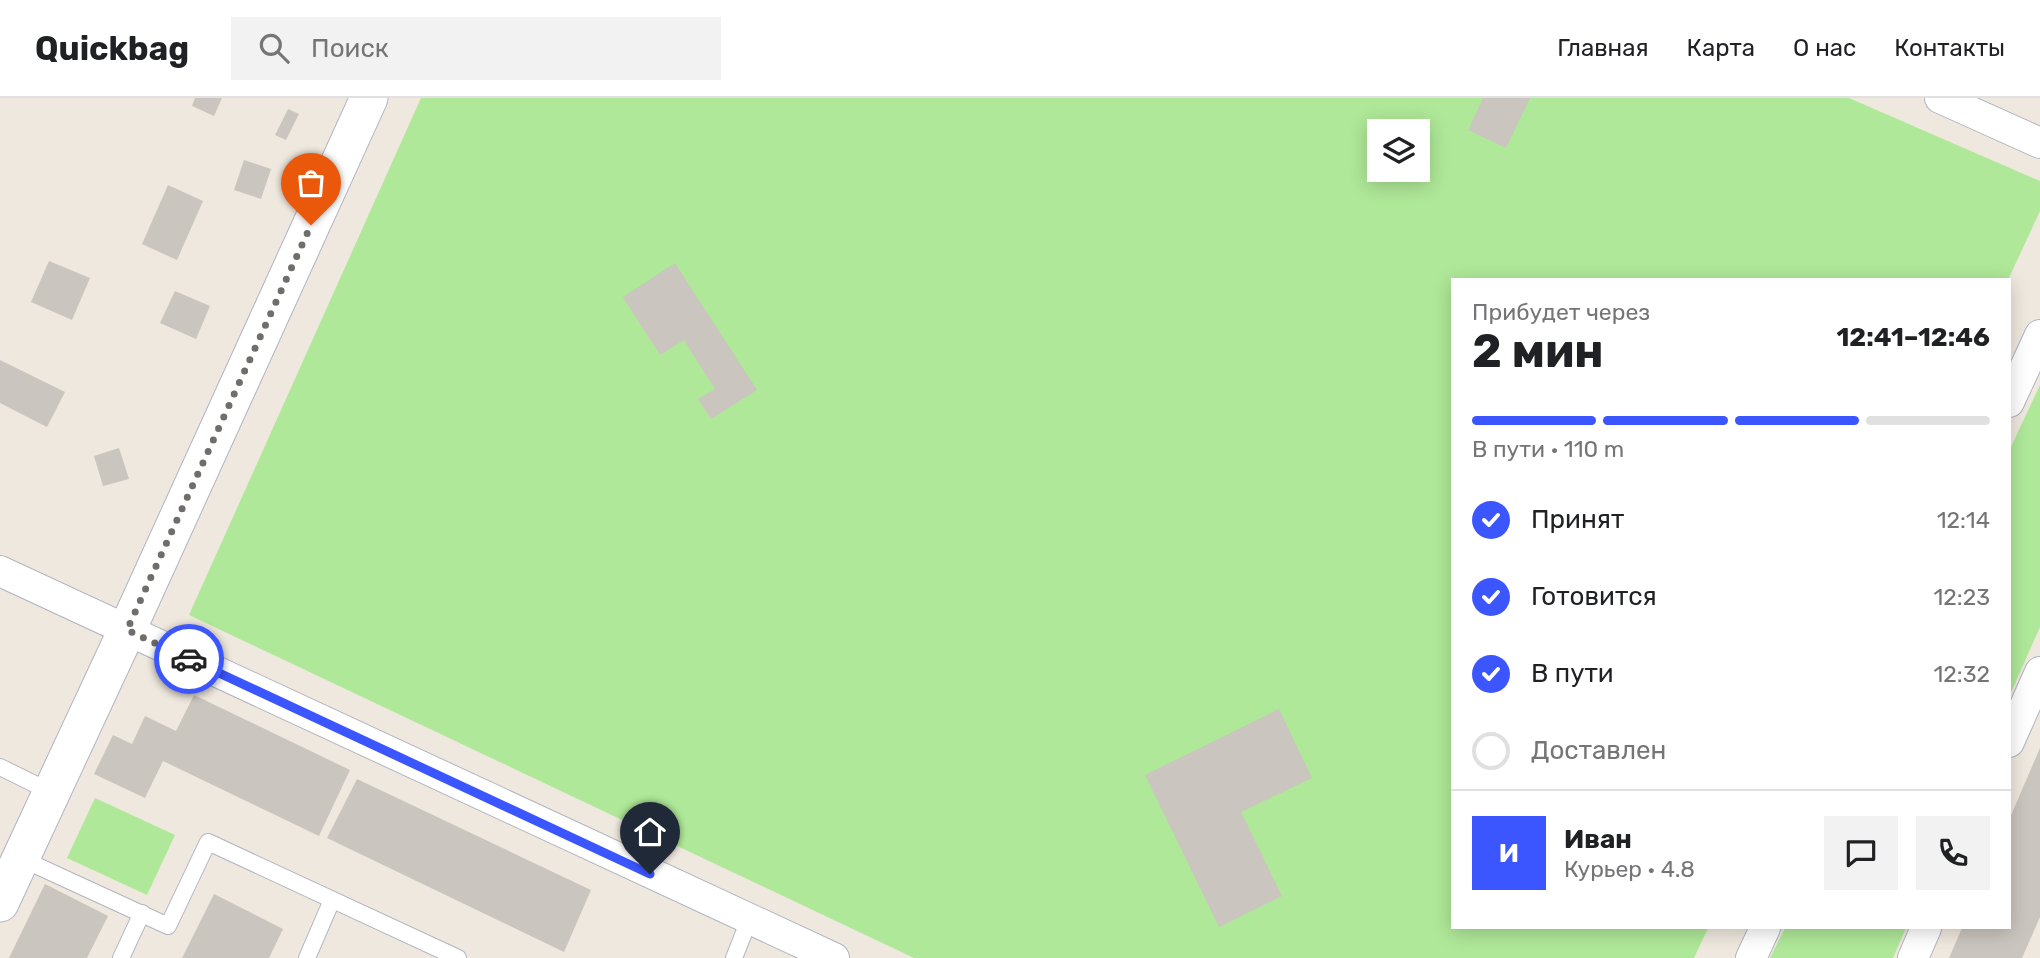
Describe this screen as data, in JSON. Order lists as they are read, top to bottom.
{
  "page": {
    "header": "Quickbag",
    "search": "Поиск",
    "nav": [
      "Главная",
      "Карта",
      "О нас",
      "Контакты"
    ],
    "heading": ["2 мин", "Прибудет через", "12:41–12:46"],
    "panel": ["Иван", "Курьер · 4.8"],
    "bar": "В пути · 110 m",
    "list": [
      ["Принят", "12:14"],
      ["Готовится", "12:23"],
      ["В пути", "12:32"],
      "Доставлен"
    ],
    "round": "И"
  }
}
